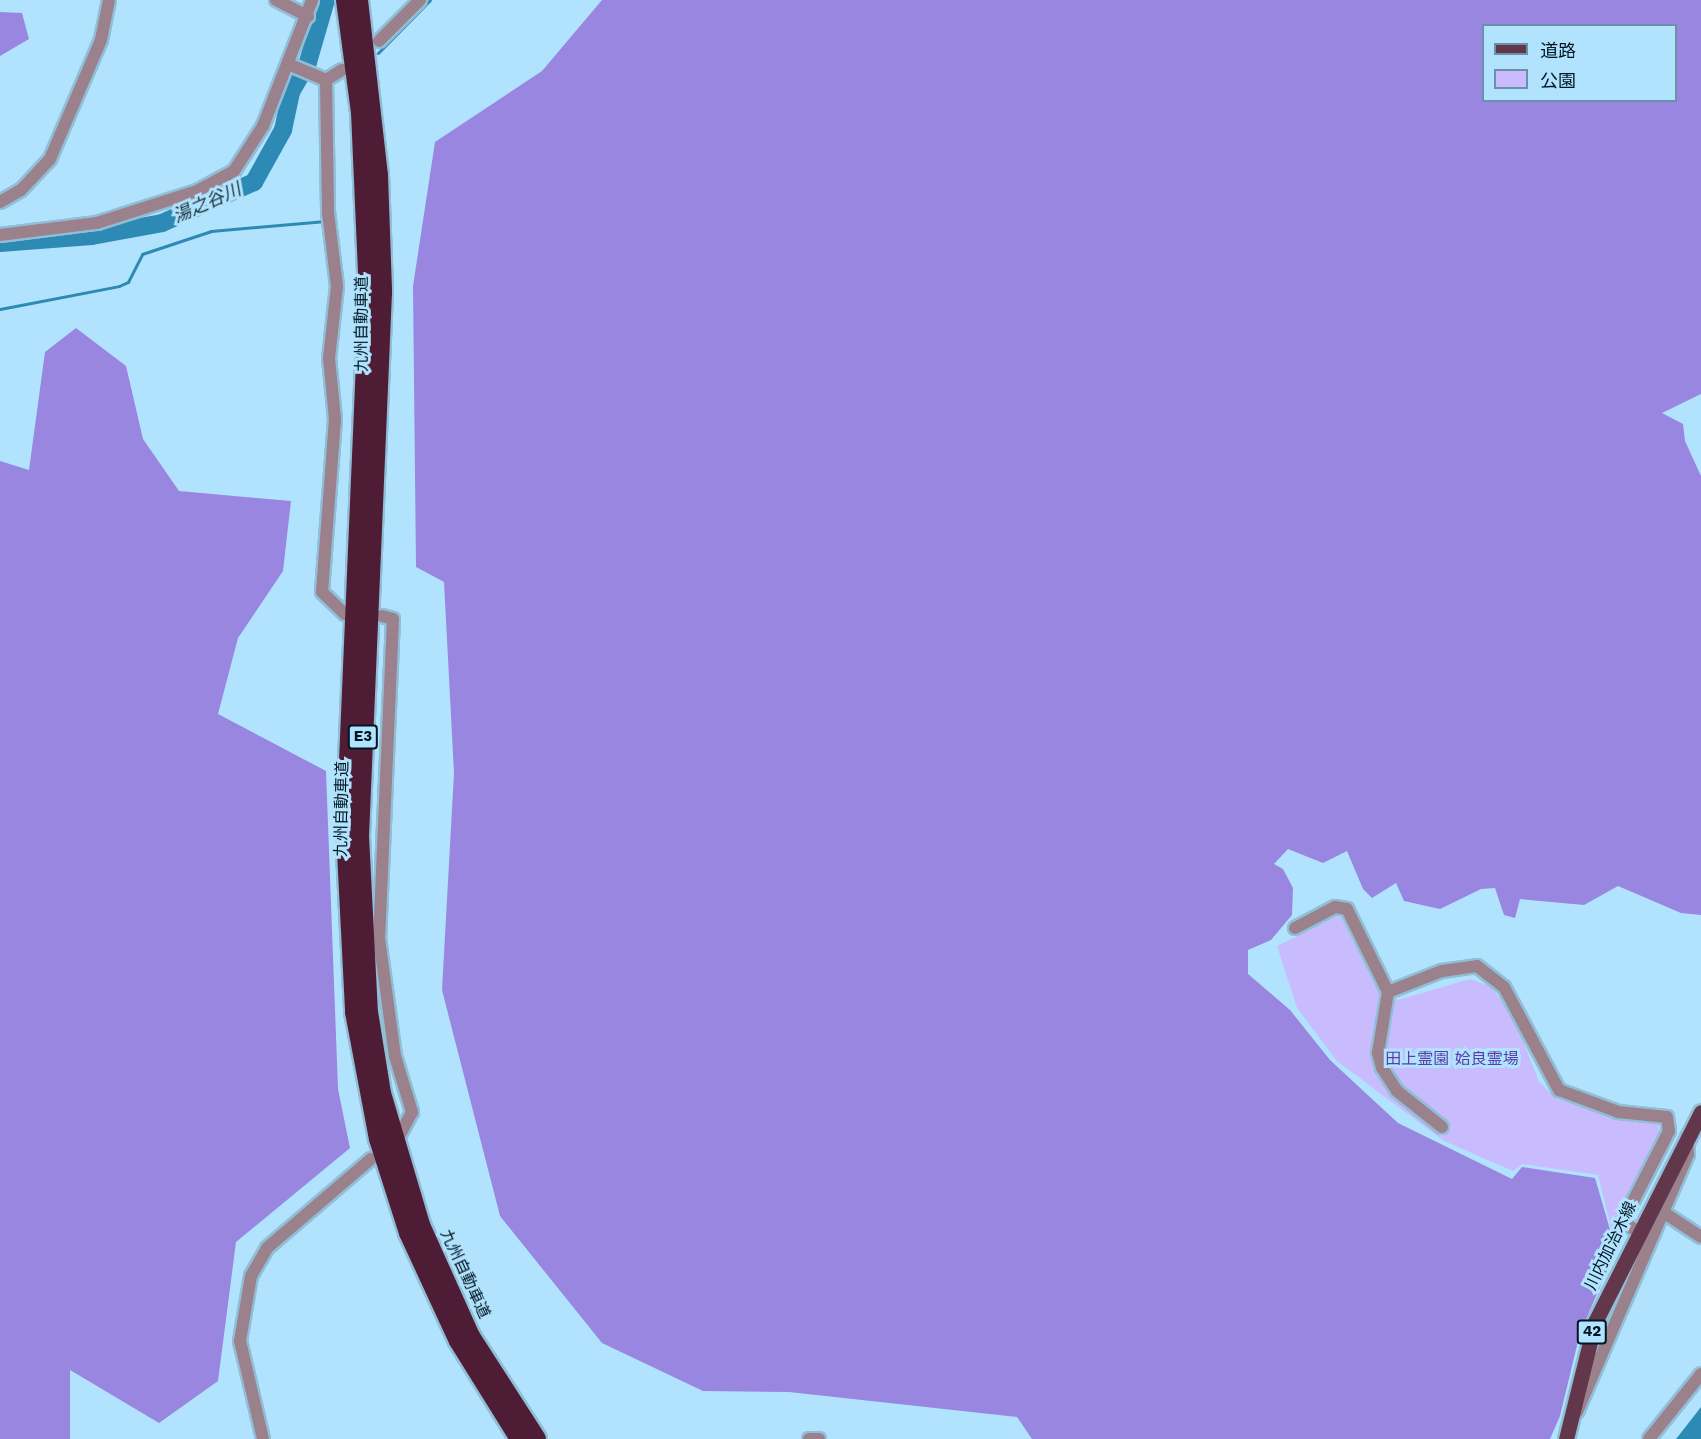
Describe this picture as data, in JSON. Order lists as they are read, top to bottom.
{
  "streets": {
    "highway": ["九州自動車道", "E3"],
    "main road": ["川内加治木線", "42"]
  },
  "water": ["湯之谷川"],
  "parks": ["田上霊園 姶良霊場"],
  "legend": ["道路", "公園"]
}
